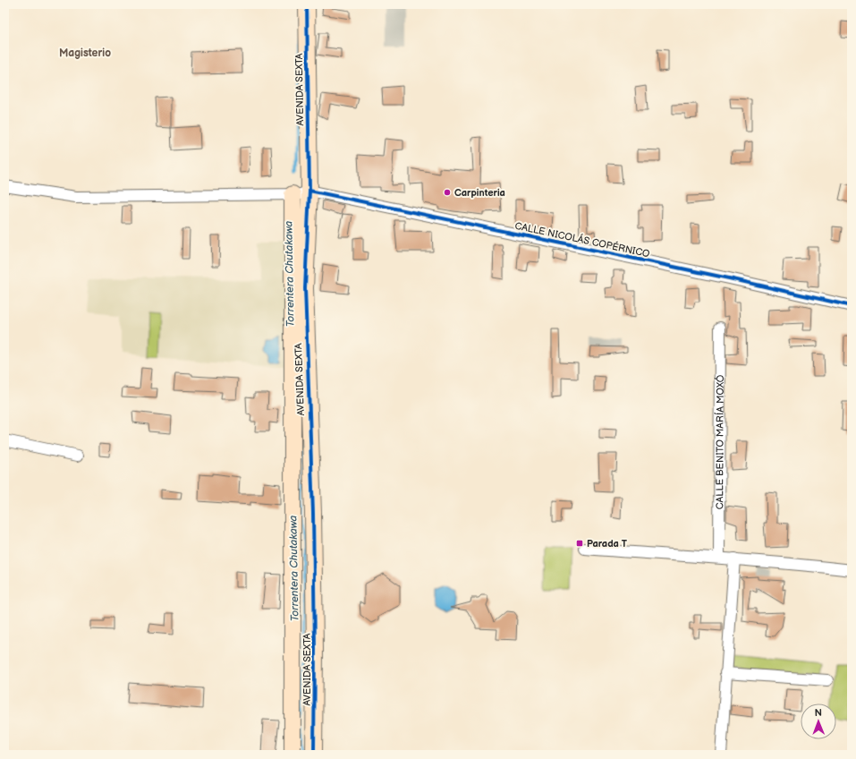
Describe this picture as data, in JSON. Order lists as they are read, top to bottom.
{
  "streets": {
    "street": ["AVENIDA SEXTA", "CALLE NICOLÁS COPÉRNICO", "CALLE BENITO MARÍA MOXÓ"]
  },
  "crossings": [
    ["AVENIDA SEXTA", "CALLE NICOLÁS COPÉRNICO"]
  ],
  "districts": ["Magisterio"],
  "water": ["Torrentera Chutakawa"],
  "places": {
    "other": ["Carpinteria"],
    "transit": ["Parada T"]
  },
  "north": "top"
}
